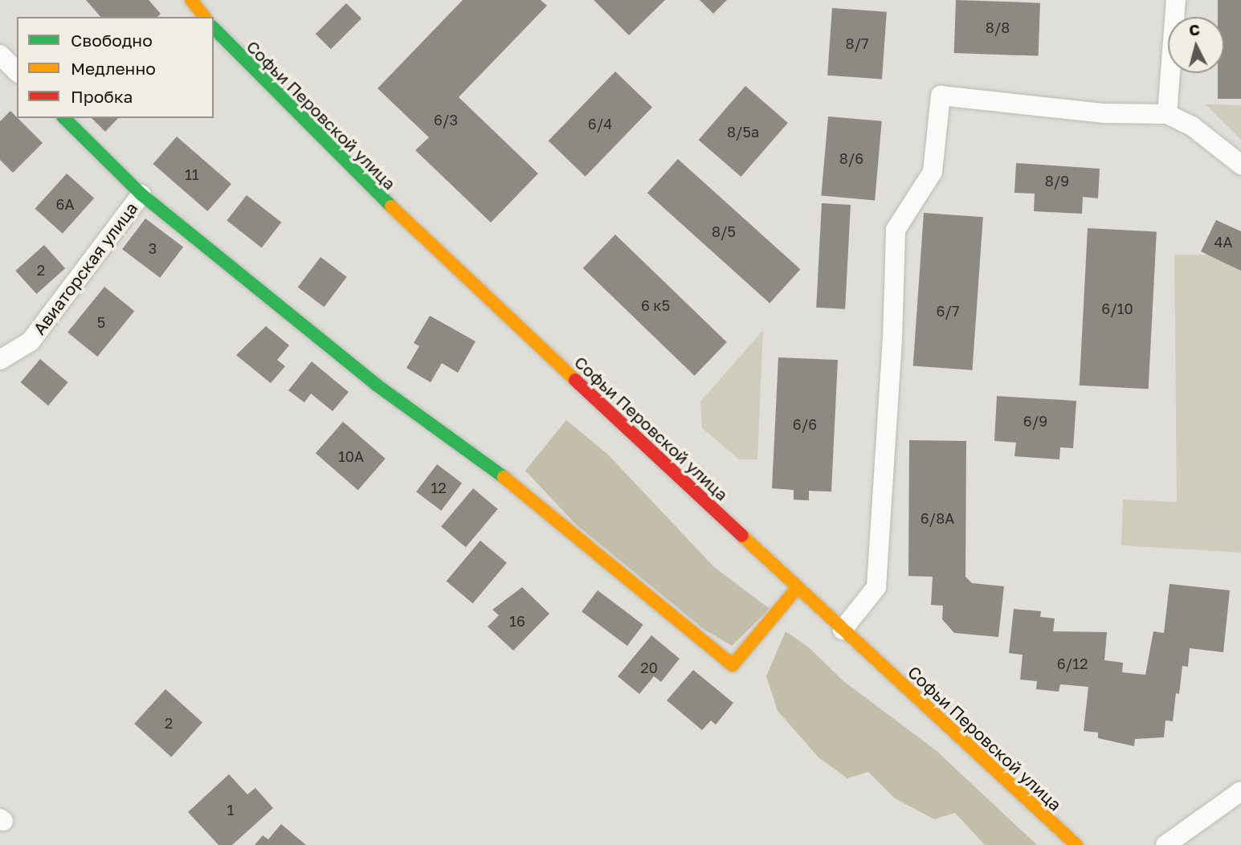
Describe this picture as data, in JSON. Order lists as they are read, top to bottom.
{
  "streets": {
    "main road": ["Софьи Перовской улица"],
    "street": ["Авиаторская улица"]
  },
  "house_numbers": [
    "8/8",
    "8/7",
    "6/3",
    "6/4",
    "8/5а",
    "8/6",
    "11",
    "8/9",
    "6А",
    "8/5",
    "4А",
    "3",
    "2",
    "6 к5",
    "6/10",
    "6/7",
    "5",
    "6/9",
    "6/6",
    "10А",
    "12",
    "6/8А",
    "16",
    "6/12",
    "20",
    "2",
    "1"
  ],
  "legend": ["Свободно", "Медленно", "Пробка"],
  "north": "top"
}
